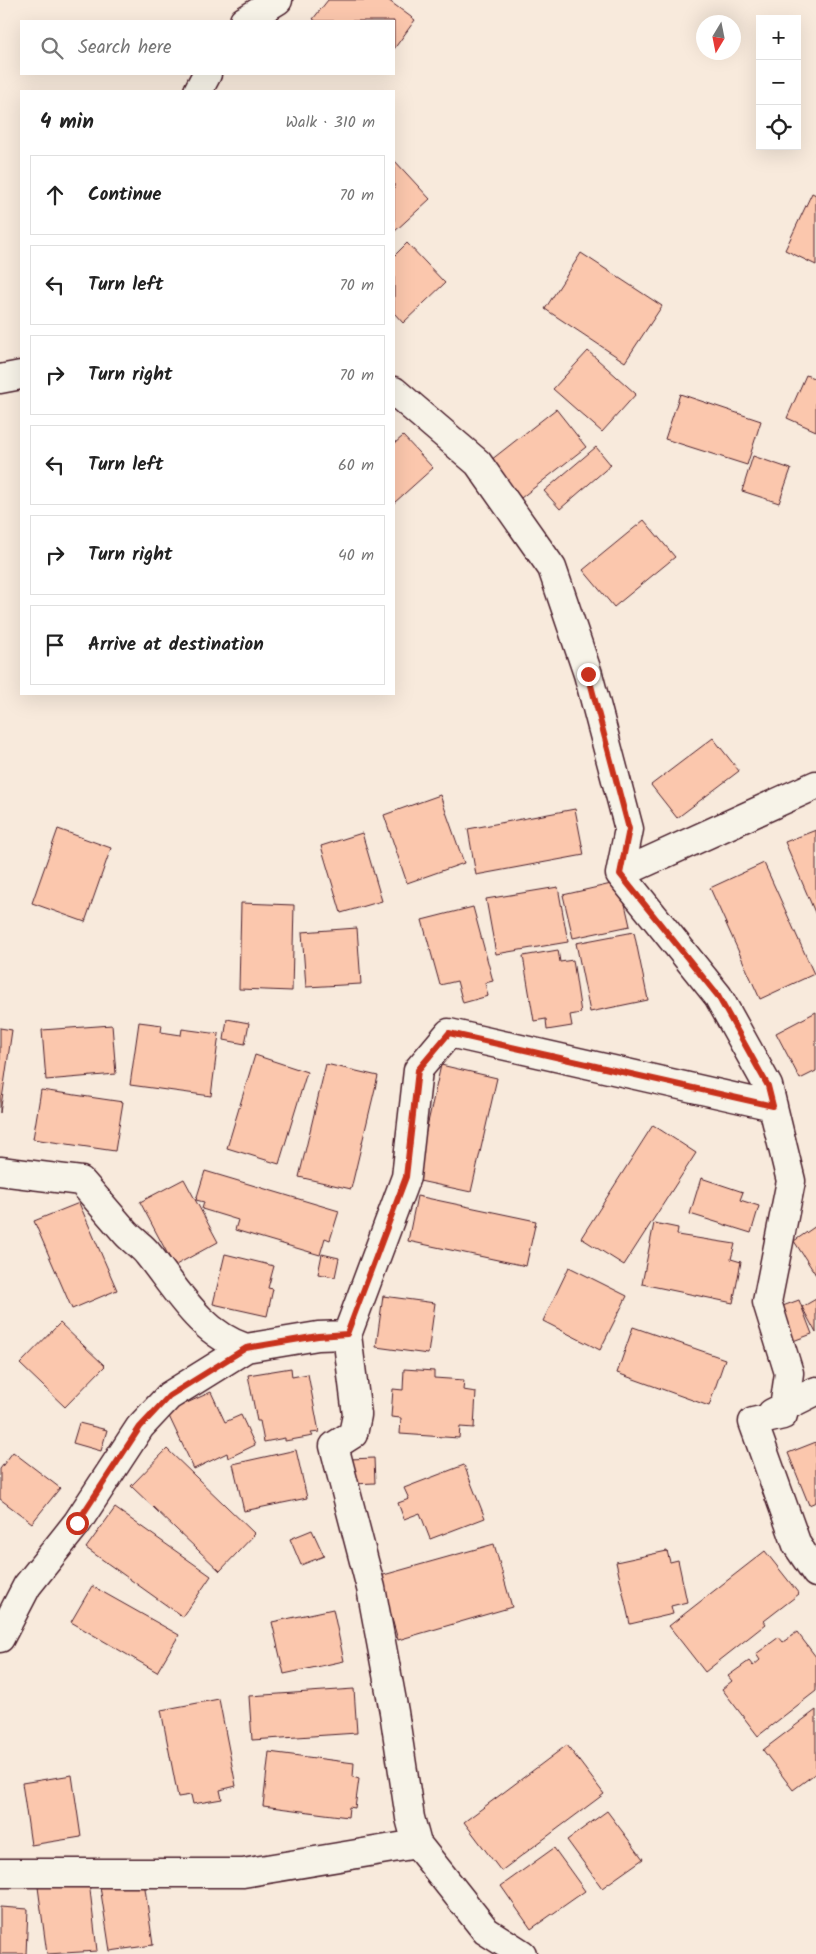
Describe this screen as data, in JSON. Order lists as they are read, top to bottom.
{
  "north": "bottom",
  "page": {
    "map_buttons": ["+", "−"],
    "search": "Search here",
    "heading": ["4 min", "Walk · 310 m"],
    "list": [
      ["Continue", "70 m"],
      ["Turn left", "70 m"],
      ["Turn right", "70 m"],
      ["Turn left", "60 m"],
      ["Turn right", "40 m"],
      "Arrive at destination"
    ]
  }
}
